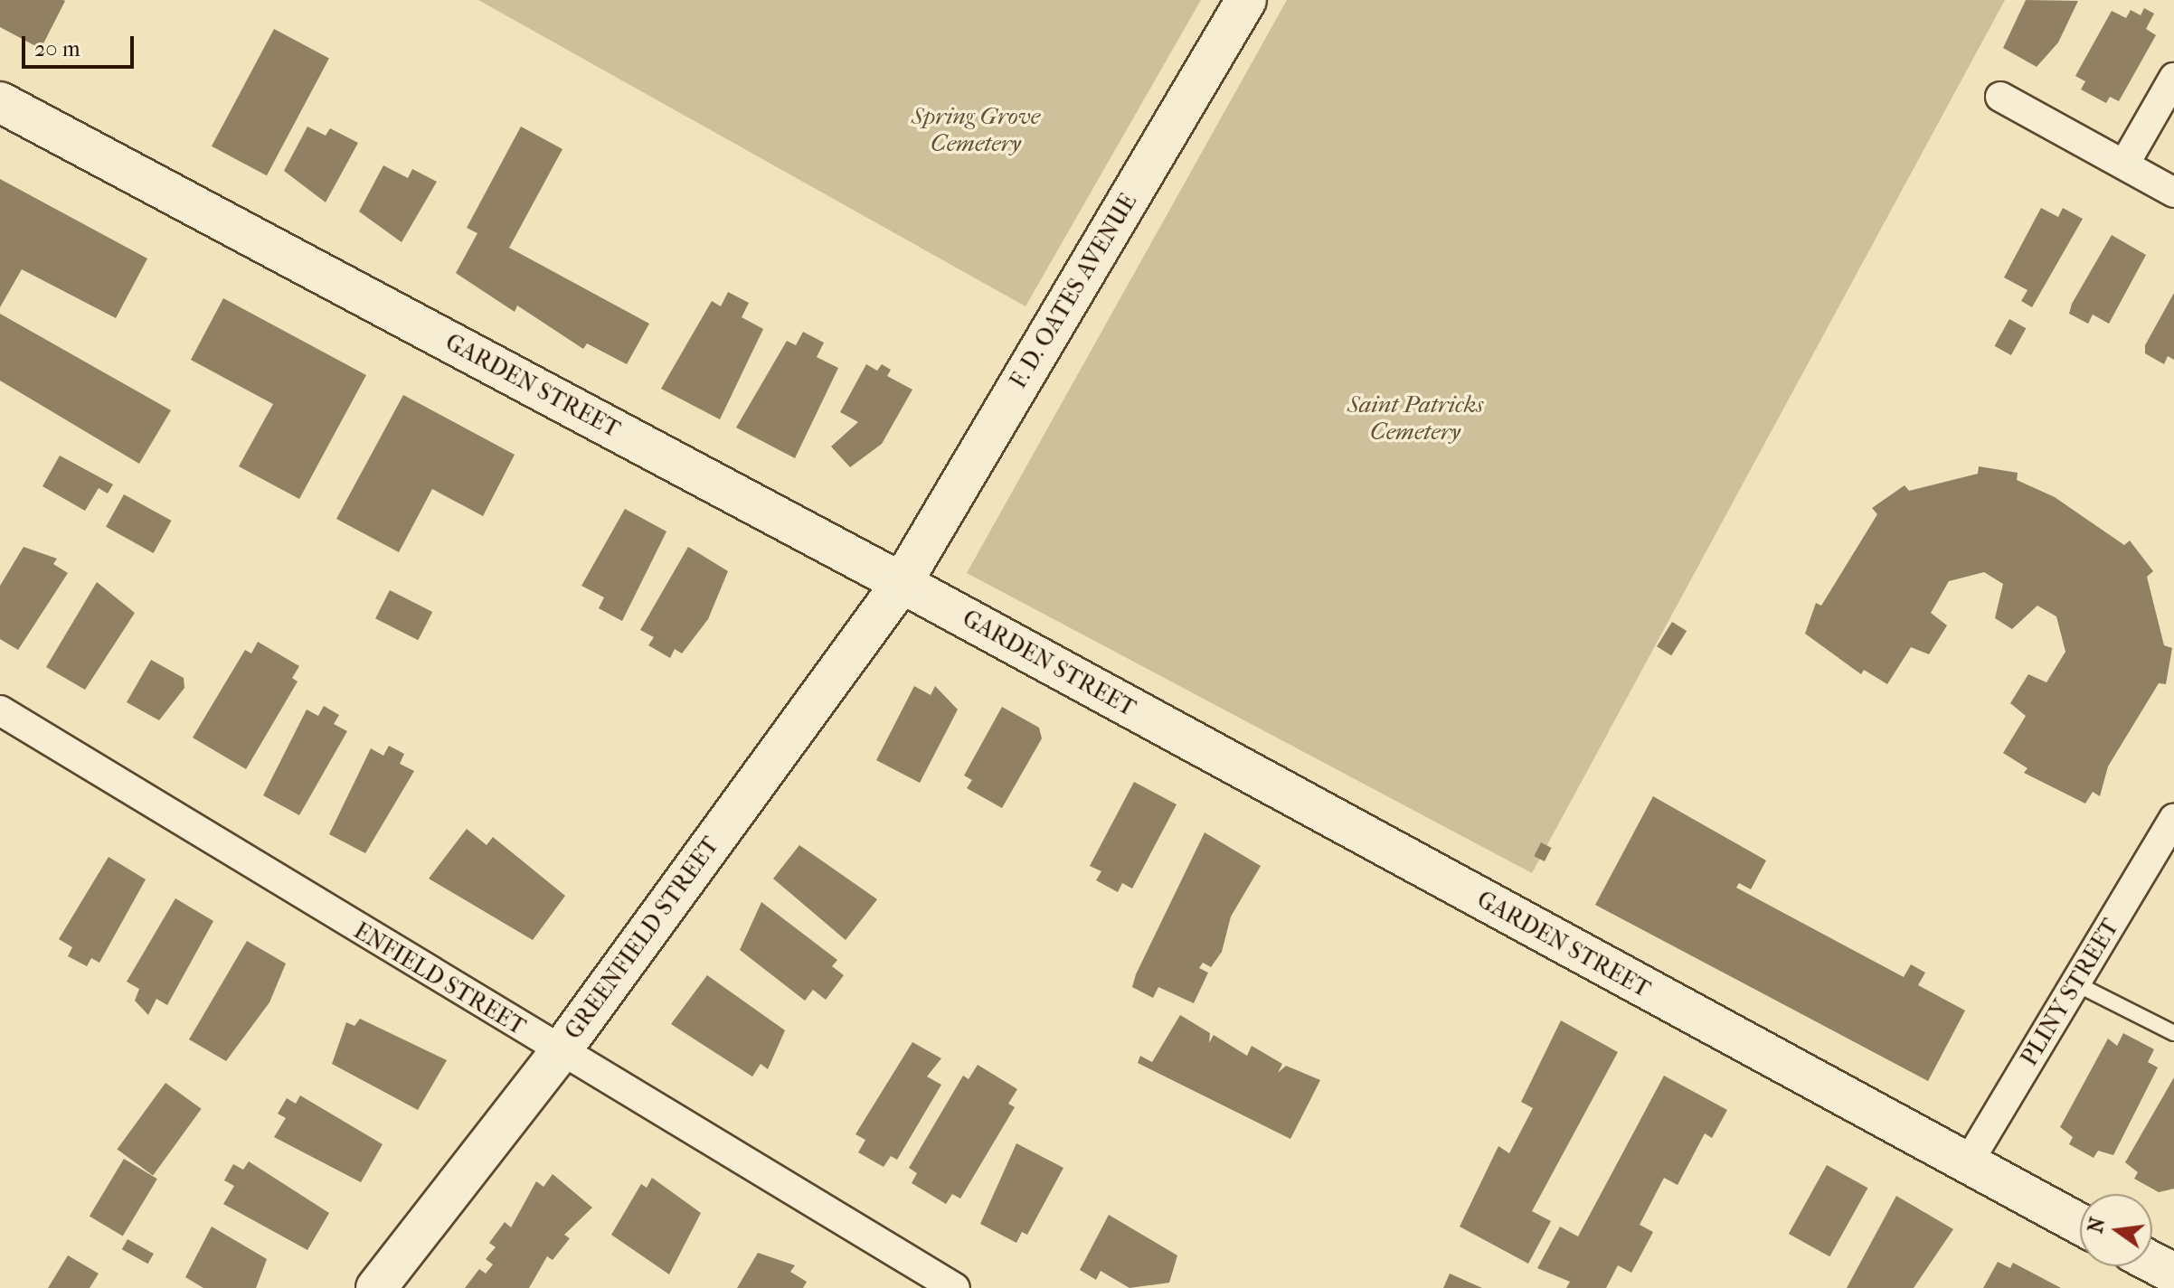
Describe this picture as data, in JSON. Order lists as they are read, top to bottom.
{
  "streets": {
    "street": [
      "F. D. OATES AVENUE",
      "GARDEN STREET",
      "GREENFIELD STREET",
      "ENFIELD STREET",
      "PLINY STREET"
    ]
  },
  "crossings": [
    ["F. D. OATES AVENUE", "GARDEN STREET"],
    ["F. D. OATES AVENUE", "GREENFIELD STREET"],
    ["GARDEN STREET", "GREENFIELD STREET"],
    ["GARDEN STREET", "PLINY STREET"],
    ["GREENFIELD STREET", "ENFIELD STREET"]
  ],
  "parks": ["Spring Grove Cemetery", "Saint Patricks Cemetery"],
  "scale_bar": "20 m",
  "north": "left"
}
